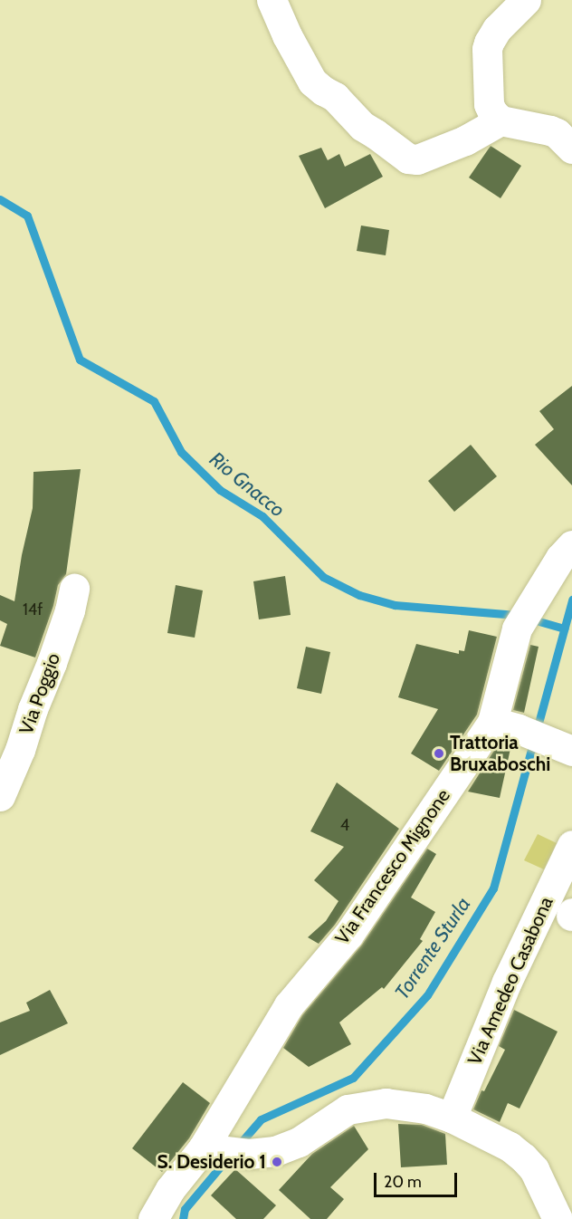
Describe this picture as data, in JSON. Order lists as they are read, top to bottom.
{
  "streets": {
    "street": ["Via Poggio", "Via Francesco Mignone", "Via Amedeo Casabona"]
  },
  "water": ["Rio Gnacco", "Torrente Sturla"],
  "places": ["Trattoria Bruxaboschi", "S. Desiderio 1"],
  "house_numbers": ["14f", "4"],
  "scale_bar": "20 m"
}
